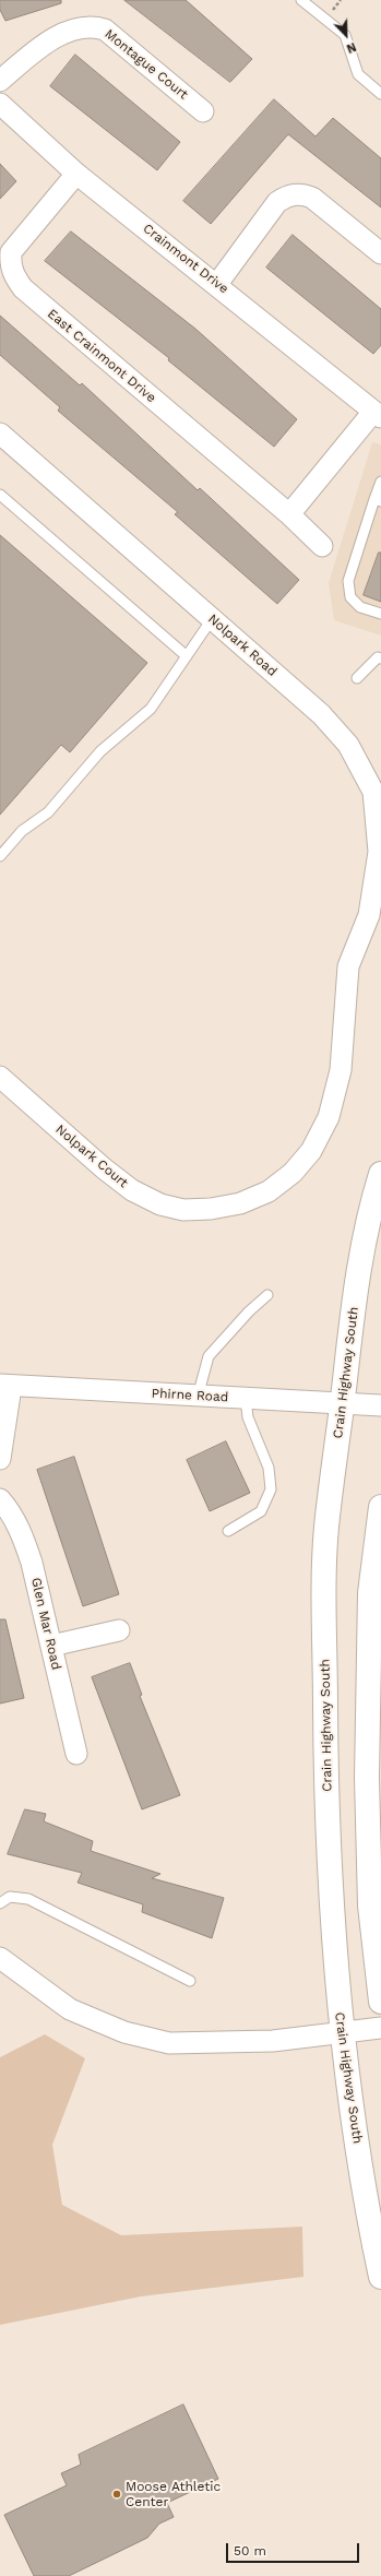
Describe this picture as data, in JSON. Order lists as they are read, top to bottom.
{
  "streets": {
    "main road": ["Crain Highway South"],
    "street": [
      "Montague Court",
      "Crainmont Drive",
      "East Crainmont Drive",
      "Nolpark Road",
      "Nolpark Court",
      "Phirne Road",
      "Glen Mar Road"
    ]
  },
  "crossings": [
    ["Crainmont Drive", "East Crainmont Drive"],
    ["Nolpark Road", "Nolpark Court"],
    ["Crain Highway South", "Phirne Road"]
  ],
  "places": ["Moose Athletic Center"],
  "scale_bar": "50 m",
  "north": "bottom right"
}
